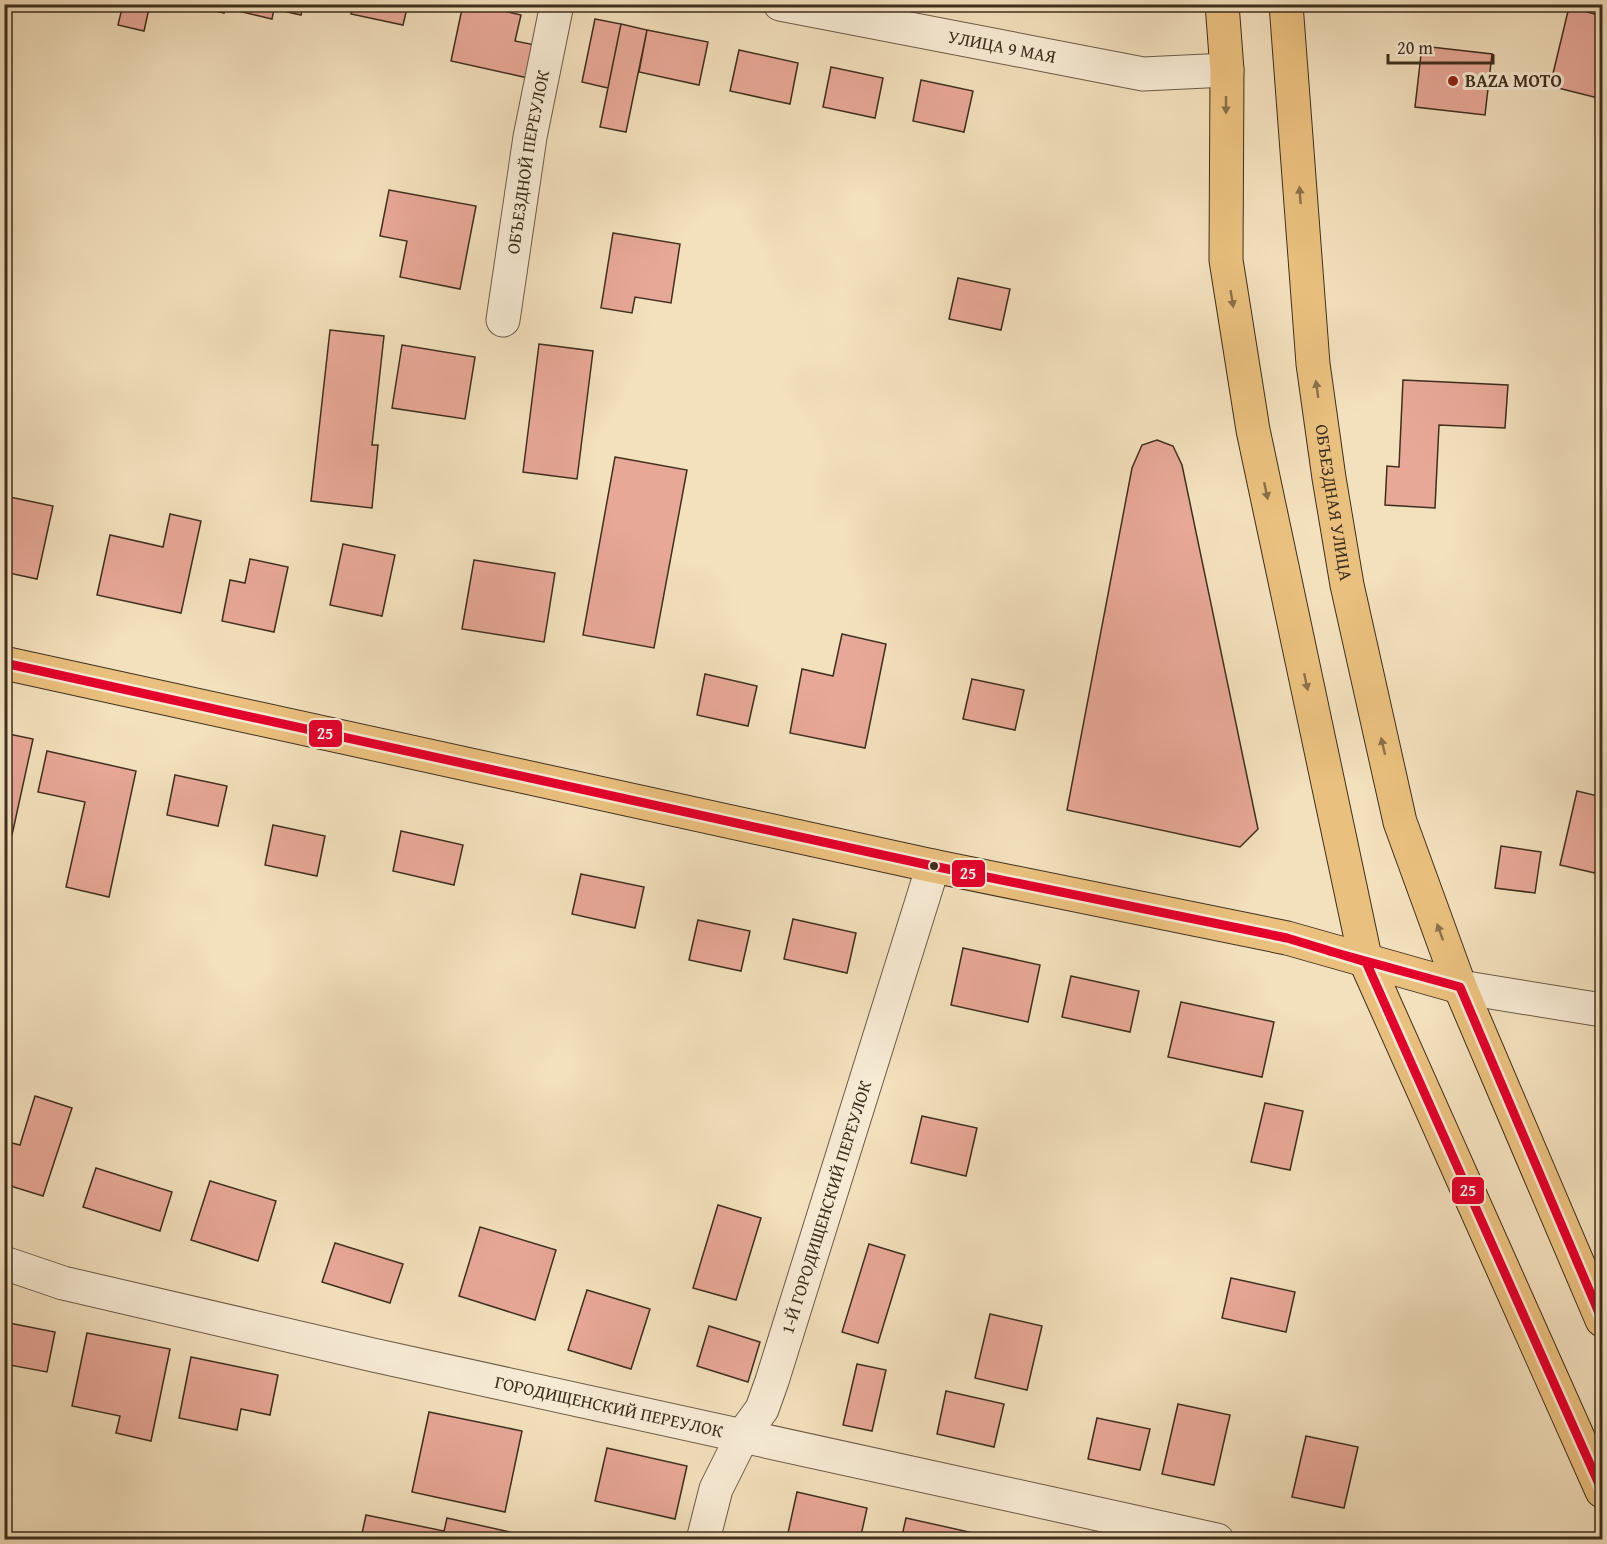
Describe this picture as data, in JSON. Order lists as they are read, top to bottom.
{
  "streets": {
    "main road": ["ОБЪЕЗДНАЯ УЛИЦА"],
    "street": [
      "УЛИЦА 9 МАЯ",
      "ОБЪЕЗДНОЙ ПЕРЕУЛОК",
      "1-Й ГОРОДИЩЕНСКИЙ ПЕРЕУЛОК",
      "ГОРОДИЩЕНСКИЙ ПЕРЕУЛОК"
    ]
  },
  "crossings": [
    ["1-Й ГОРОДИЩЕНСКИЙ ПЕРЕУЛОК", "ГОРОДИЩЕНСКИЙ ПЕРЕУЛОК"]
  ],
  "places": ["BAZA MOTO"],
  "lines": ["transit line 25"],
  "scale_bar": "20 m"
}
